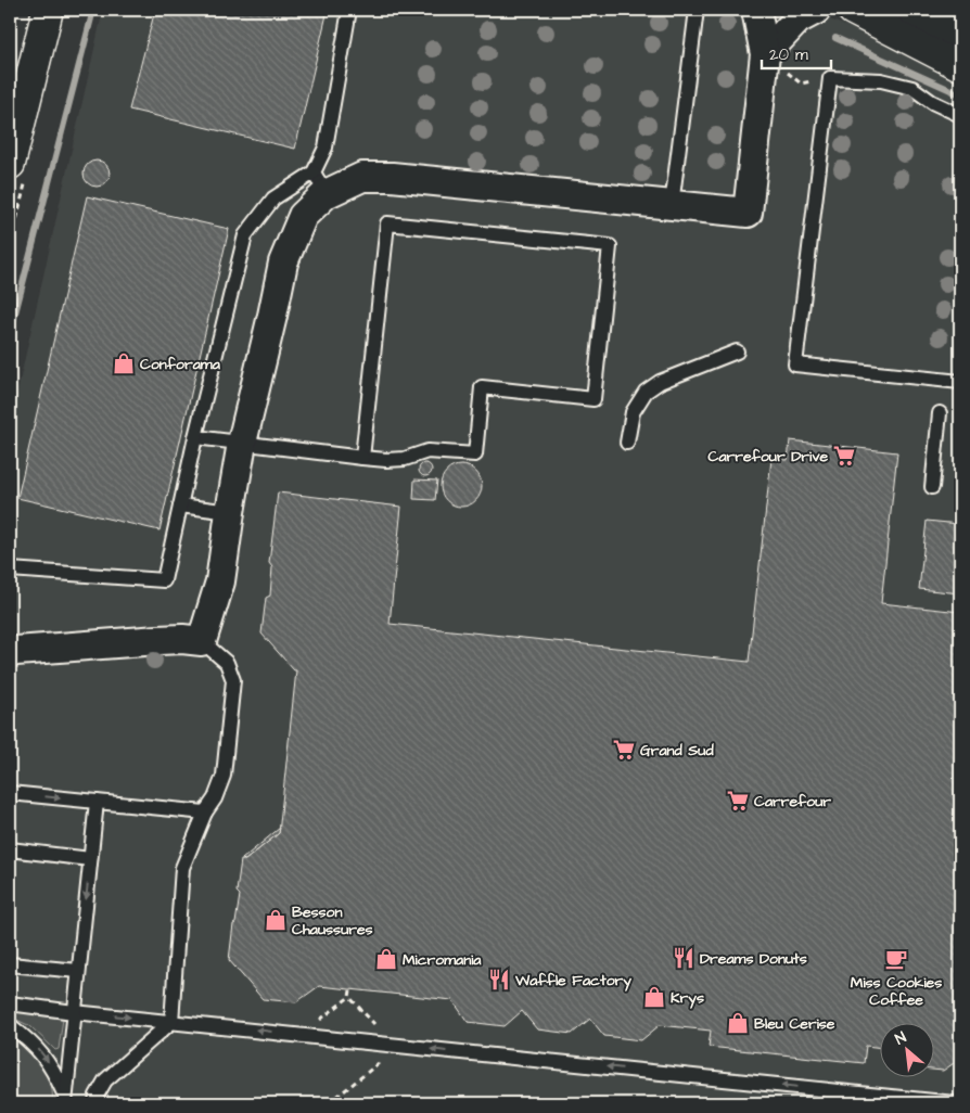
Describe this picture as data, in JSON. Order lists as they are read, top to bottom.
{
  "places": {
    "shop": [
      "Conforama",
      "Besson Chaussures",
      "Micromania",
      "Krys",
      "Bleu Cerise"
    ],
    "supermarket": ["Carrefour Drive", "Grand Sud", "Carrefour"],
    "restaurant": ["Dreams Donuts", "Waffle Factory"],
    "cafe": ["Miss Cookies Coffee"]
  },
  "scale_bar": "20 m",
  "north": "top left"
}
